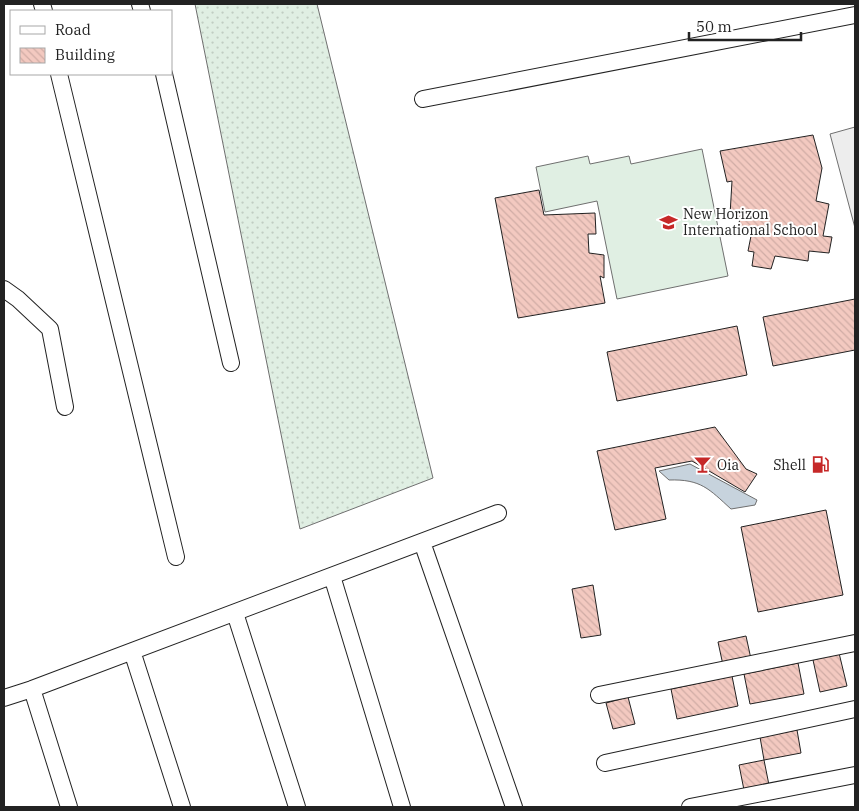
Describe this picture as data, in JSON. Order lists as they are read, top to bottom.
{
  "places": {
    "school or university": ["New Horizon International School"],
    "bar": ["Oia"],
    "fuel station": ["Shell"]
  },
  "legend": ["Road", "Building"],
  "scale_bar": "50 m"
}
